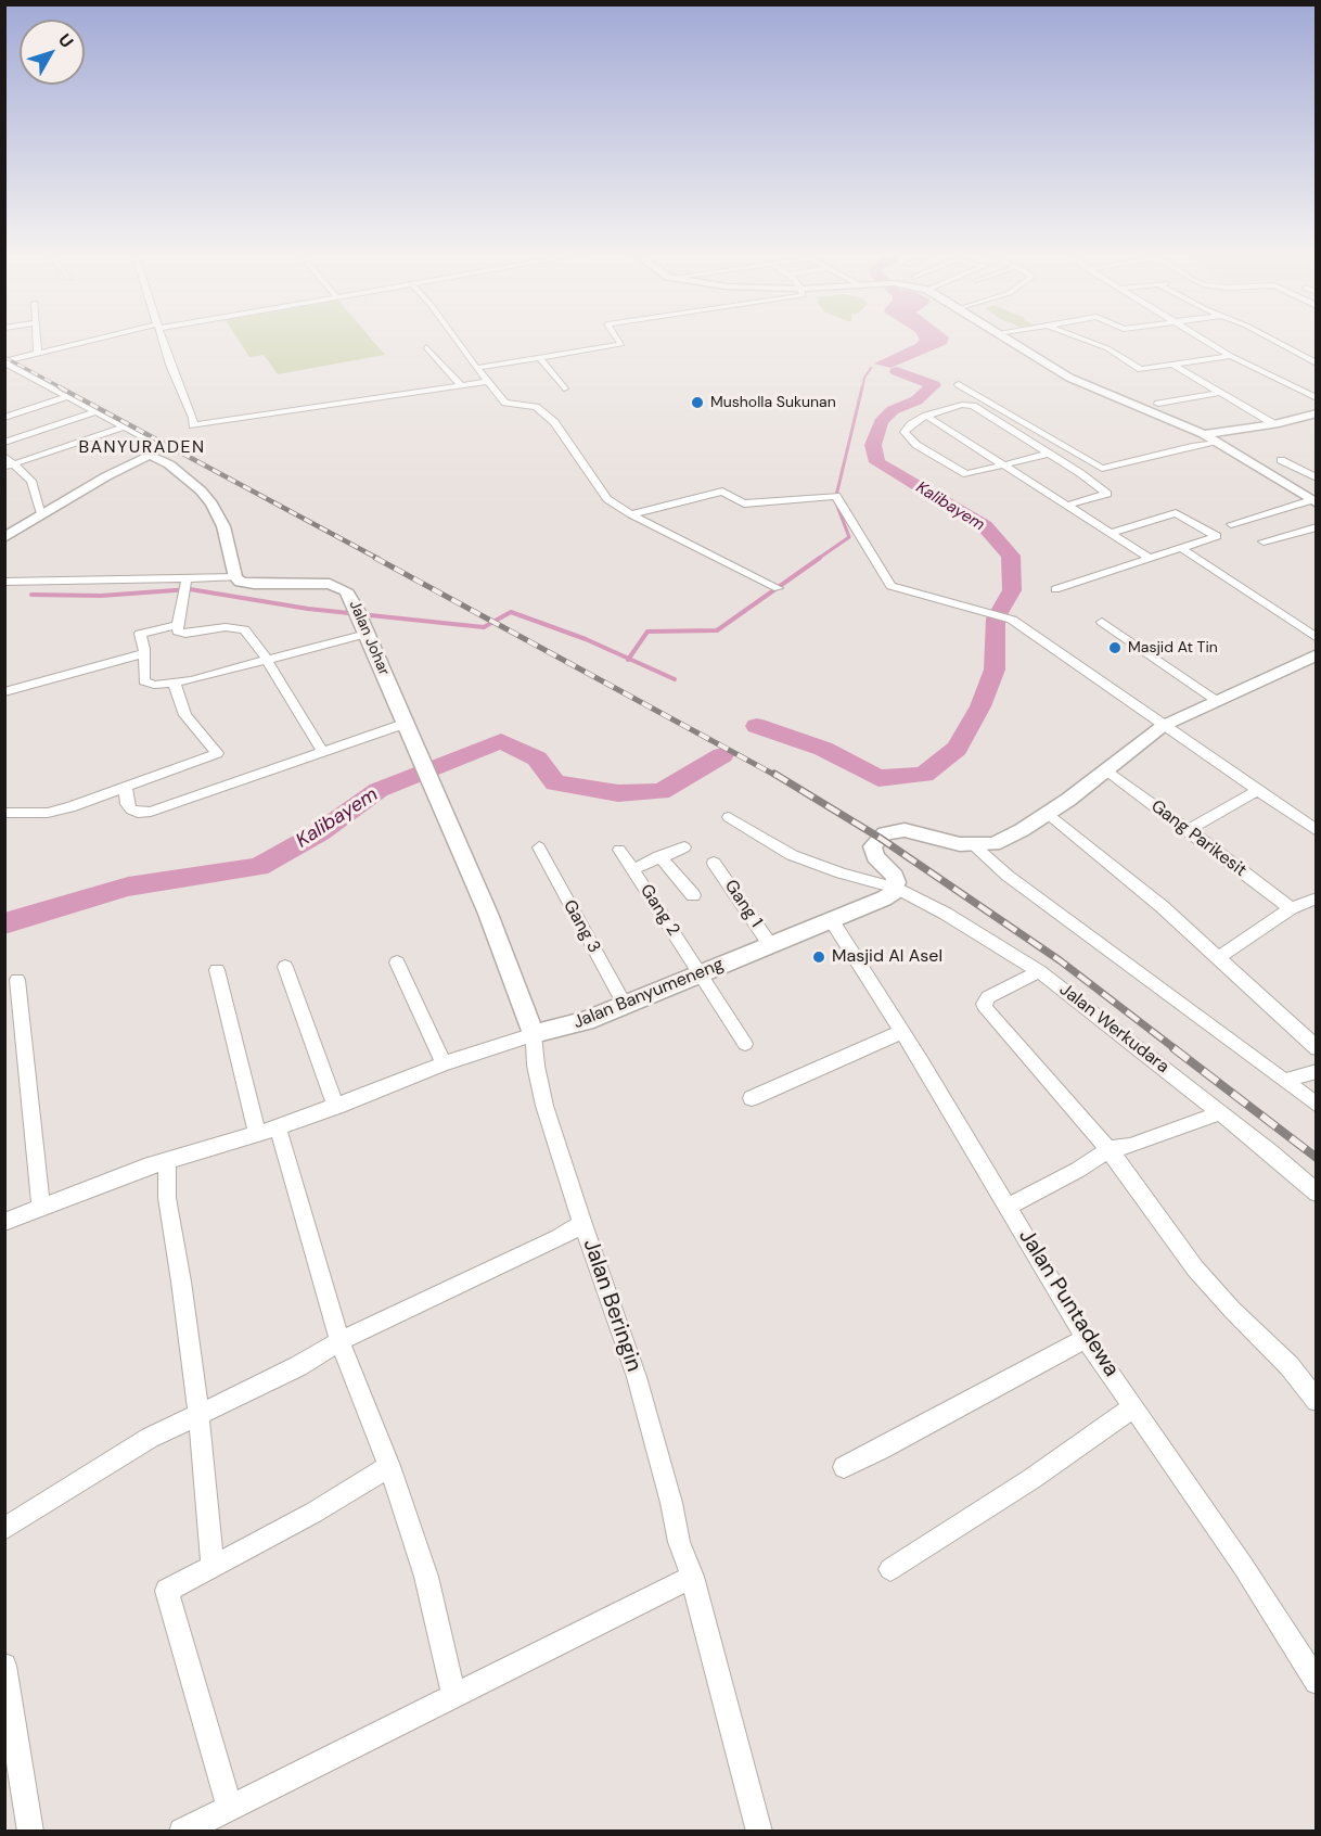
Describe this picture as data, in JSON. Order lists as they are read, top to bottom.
{
  "streets": {
    "street": [
      "Jalan Johar",
      "Gang Parikesit",
      "Gang 1",
      "Gang 2",
      "Gang 3",
      "Jalan Banyumeneng",
      "Jalan Werkudara",
      "Jalan Puntadewa",
      "Jalan Beringin"
    ]
  },
  "crossings": [
    ["Jalan Johar", "Jalan Banyumeneng"],
    ["Jalan Johar", "Jalan Beringin"],
    ["Gang 1", "Jalan Banyumeneng"],
    ["Gang 2", "Jalan Banyumeneng"],
    ["Gang 3", "Jalan Banyumeneng"],
    ["Jalan Banyumeneng", "Jalan Werkudara"],
    ["Jalan Banyumeneng", "Jalan Puntadewa"],
    ["Jalan Banyumeneng", "Jalan Beringin"]
  ],
  "districts": ["BANYURADEN"],
  "water": ["Kalibayem"],
  "places": ["Musholla Sukunan", "Masjid At Tin", "Masjid Al Asel"],
  "north": "top right"
}
